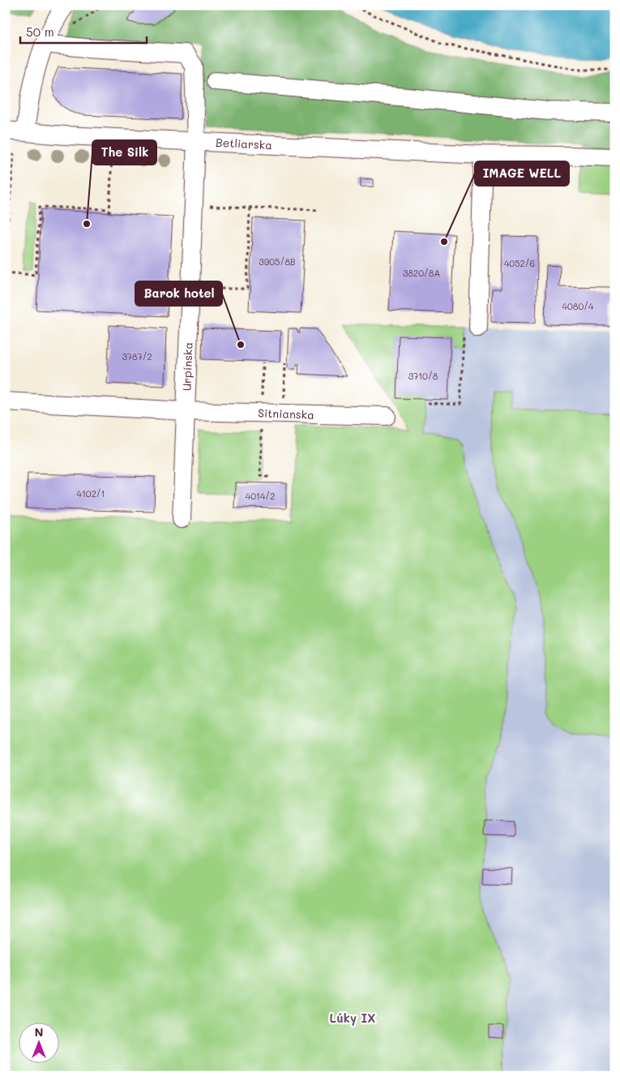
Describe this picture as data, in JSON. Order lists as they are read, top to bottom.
{
  "streets": {
    "street": ["Betliarska", "Urpínska", "Sitnianska"]
  },
  "crossings": [
    ["Betliarska", "Urpínska"],
    ["Urpínska", "Sitnianska"]
  ],
  "districts": ["Lúky IX"],
  "places": ["The Silk", "IMAGE WELL", "Barok hotel"],
  "house_numbers": [
    "3905/8B",
    "4052/6",
    "3820/8A",
    "4080/4",
    "3787/2",
    "3710/8",
    "4102/1",
    "4014/2"
  ],
  "scale_bar": "50 m",
  "north": "top"
}
